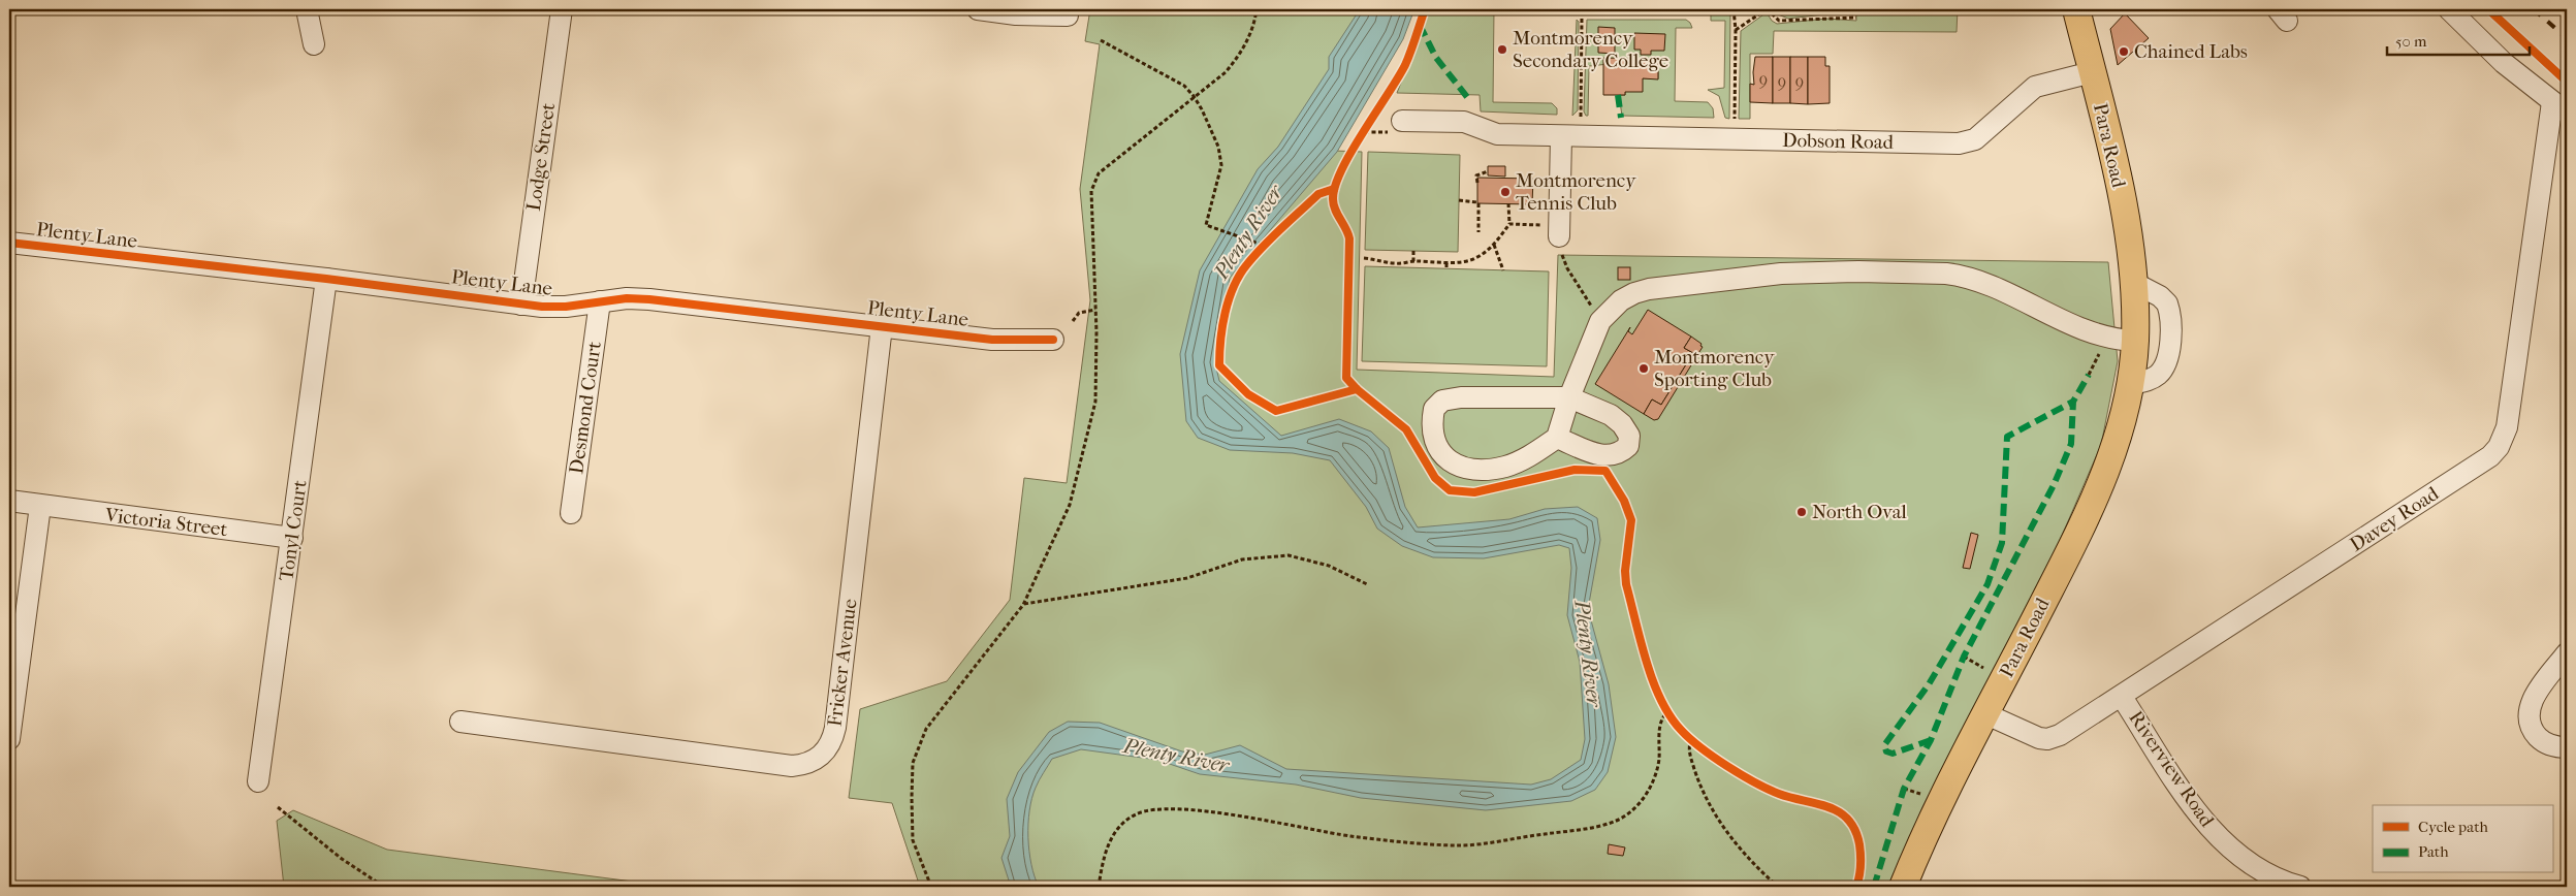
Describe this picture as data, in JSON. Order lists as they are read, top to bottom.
{
  "streets": {
    "main road": ["Para Road"],
    "street": [
      "Dobson Road",
      "Lodge Street",
      "Plenty Lane",
      "Desmond Court",
      "Davey Road",
      "Victoria Street",
      "Tonyl Court",
      "Fricker Avenue",
      "Riverview Road"
    ]
  },
  "crossings": [
    ["Dobson Road", "Para Road"],
    ["Para Road", "Davey Road"],
    ["Lodge Street", "Plenty Lane"],
    ["Plenty Lane", "Desmond Court"],
    ["Plenty Lane", "Tonyl Court"],
    ["Plenty Lane", "Fricker Avenue"],
    ["Davey Road", "Riverview Road"],
    ["Victoria Street", "Tonyl Court"]
  ],
  "water": ["Plenty River"],
  "places": [
    "Montmorency Secondary College",
    "Chained Labs",
    "Montmorency Tennis Club",
    "Montmorency Sporting Club",
    "North Oval"
  ],
  "house_numbers": ["9", "9", "9"],
  "legend": ["Cycle path", "Path"],
  "scale_bar": "50 m"
}
